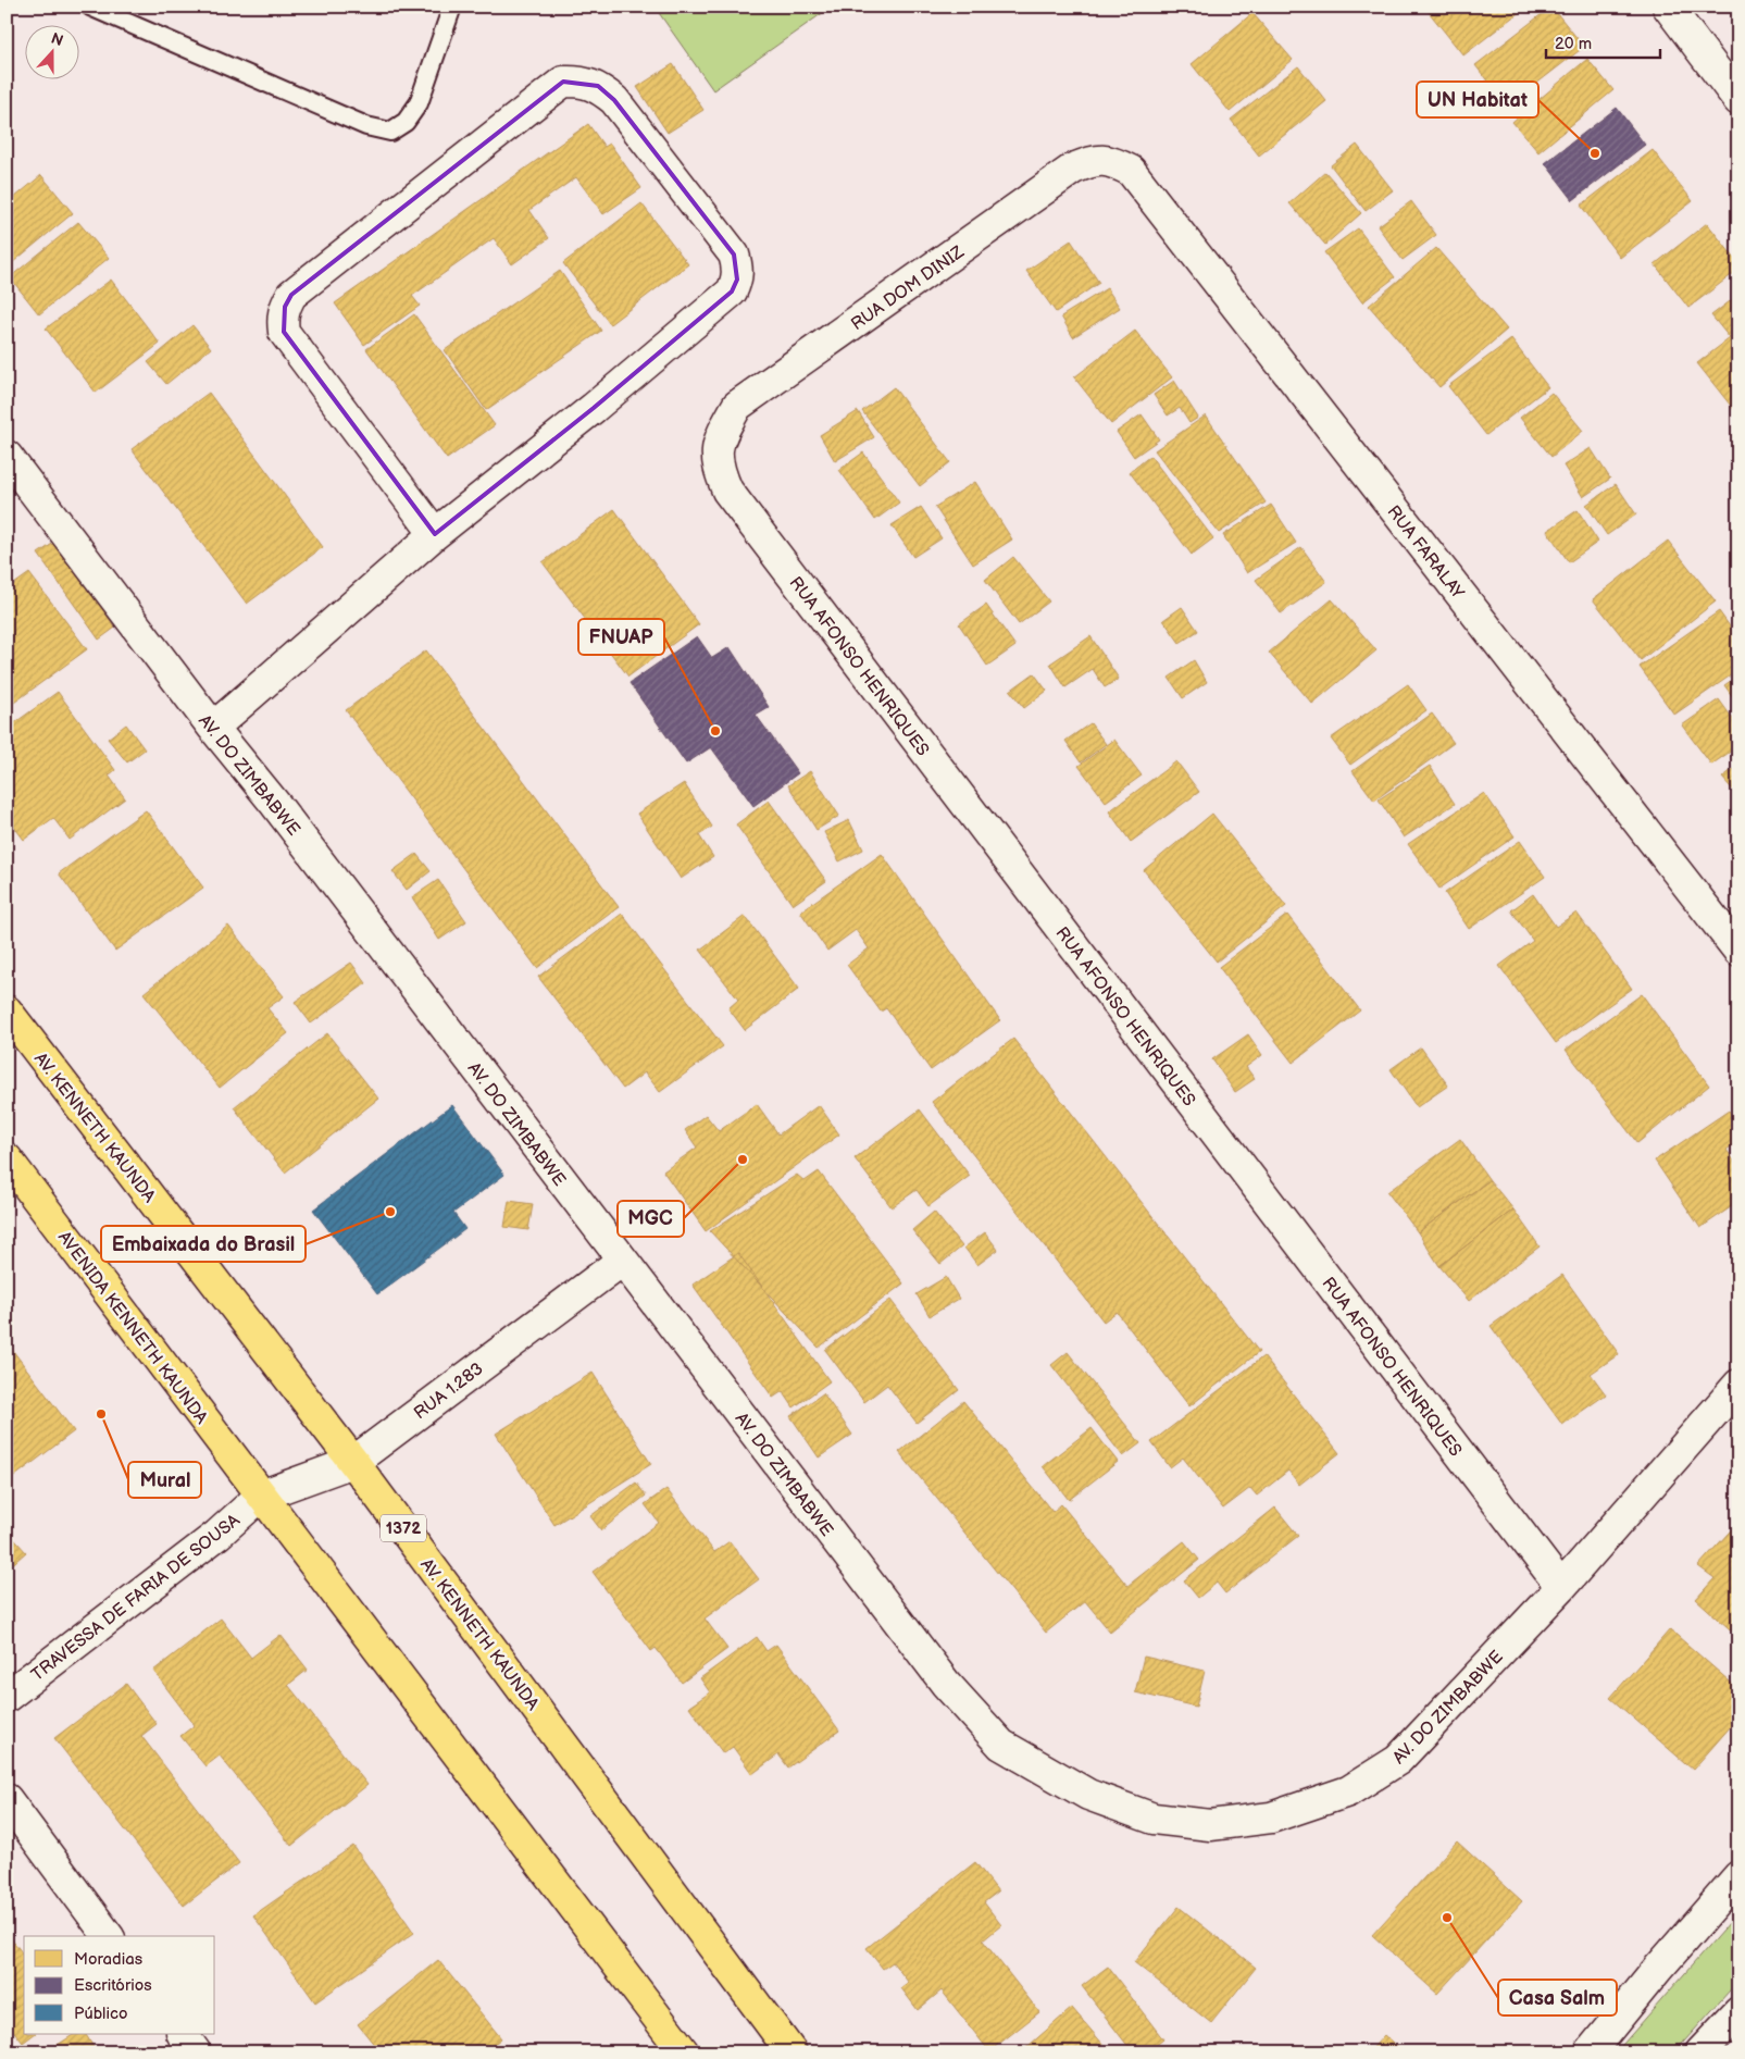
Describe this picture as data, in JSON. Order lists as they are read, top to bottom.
{
  "streets": {
    "main road": ["AV. KENNETH KAUNDA", "AVENIDA KENNETH KAUNDA", "1372"],
    "street": [
      "RUA DOM DINIZ",
      "RUA FARALAY",
      "RUA AFONSO HENRIQUES",
      "AV. DO ZIMBABWE",
      "RUA 1.283",
      "TRAVESSA DE FARIA DE SOUSA"
    ]
  },
  "crossings": [
    ["RUA DOM DINIZ", "RUA FARALAY"],
    ["RUA DOM DINIZ", "RUA AFONSO HENRIQUES"],
    ["RUA AFONSO HENRIQUES", "AV. DO ZIMBABWE"],
    ["AV. DO ZIMBABWE", "RUA 1.283"],
    ["AV. KENNETH KAUNDA", "RUA 1.283"],
    ["AVENIDA KENNETH KAUNDA", "RUA 1.283"],
    ["AVENIDA KENNETH KAUNDA", "TRAVESSA DE FARIA DE SOUSA"],
    ["RUA 1.283", "TRAVESSA DE FARIA DE SOUSA"]
  ],
  "places": [
    "UN Habitat",
    "FNUAP",
    "MGC",
    "Embaixada do Brasil",
    "Mural",
    "Casa Salm"
  ],
  "legend": ["Moradias", "Escritórios", "Público"],
  "scale_bar": "20 m",
  "north": "top"
}
